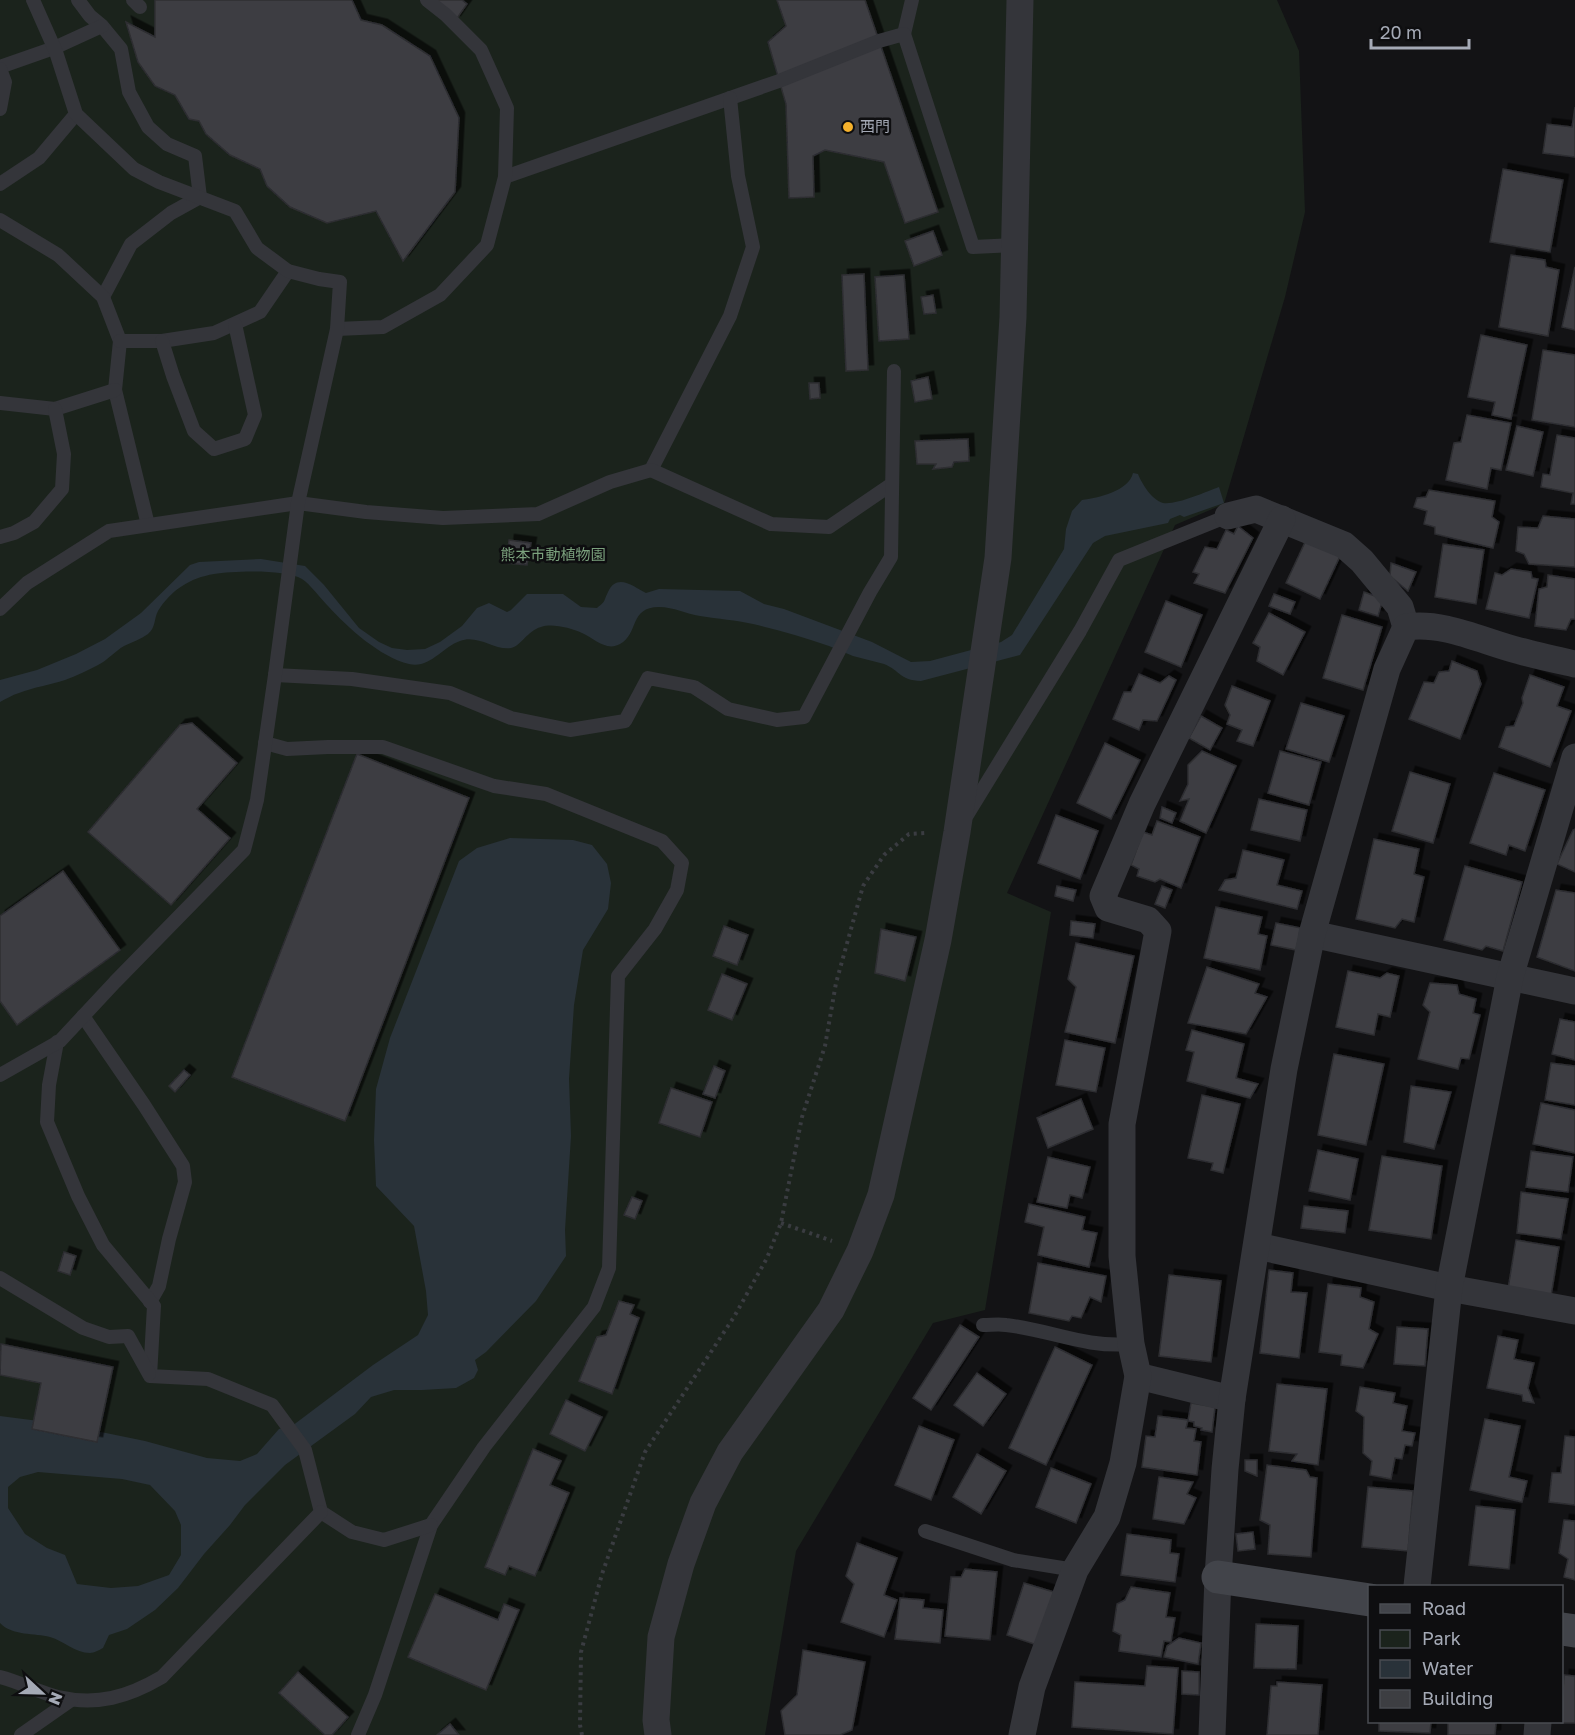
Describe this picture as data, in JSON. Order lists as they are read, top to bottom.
{
  "parks": ["熊本市動植物園"],
  "places": ["西門"],
  "legend": [
    "Road",
    "Park",
    "Water",
    "Building"
  ],
  "scale_bar": "20 m",
  "north": "right"
}
